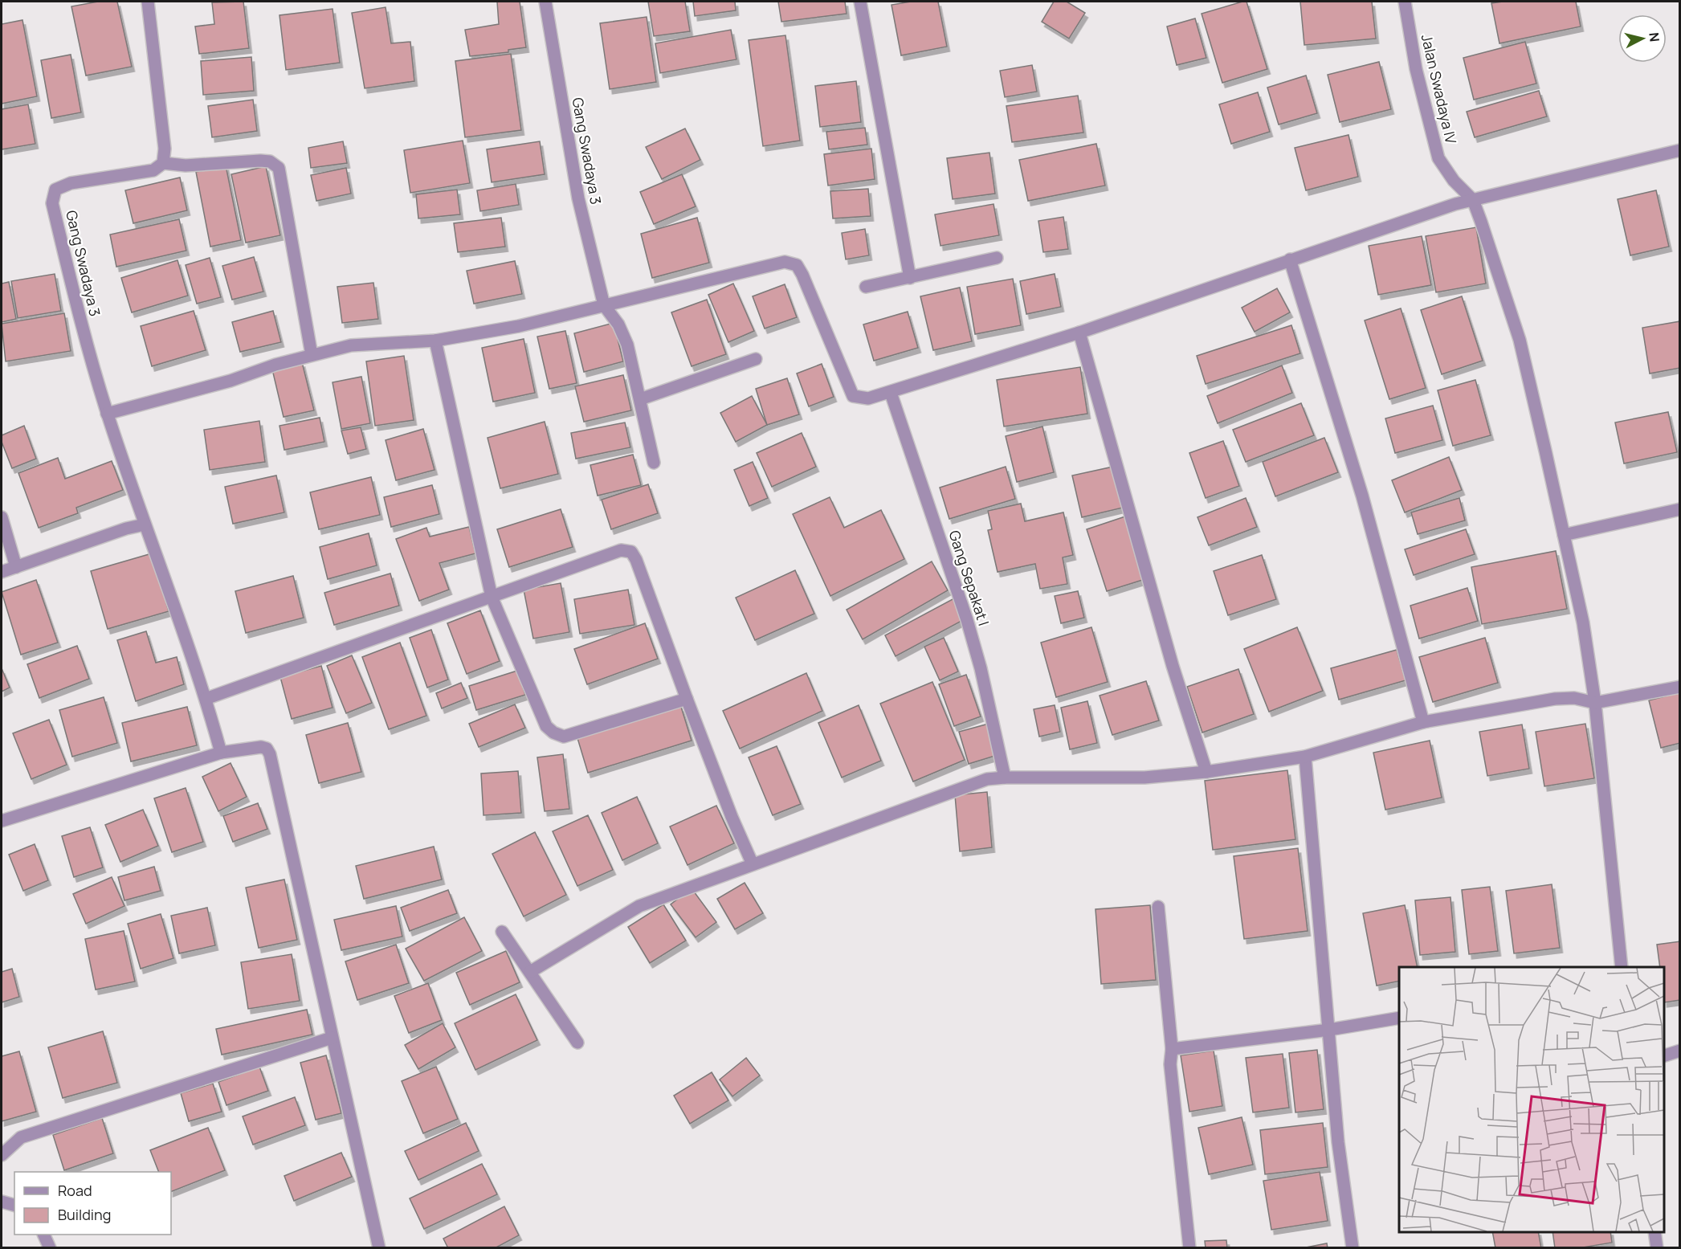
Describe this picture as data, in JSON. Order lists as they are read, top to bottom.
{
  "streets": {
    "street": ["Jalan Swadaya IV", "Gang Swadaya 3", "Gang Sepakat I"]
  },
  "legend": ["Road", "Building"],
  "north": "right"
}
